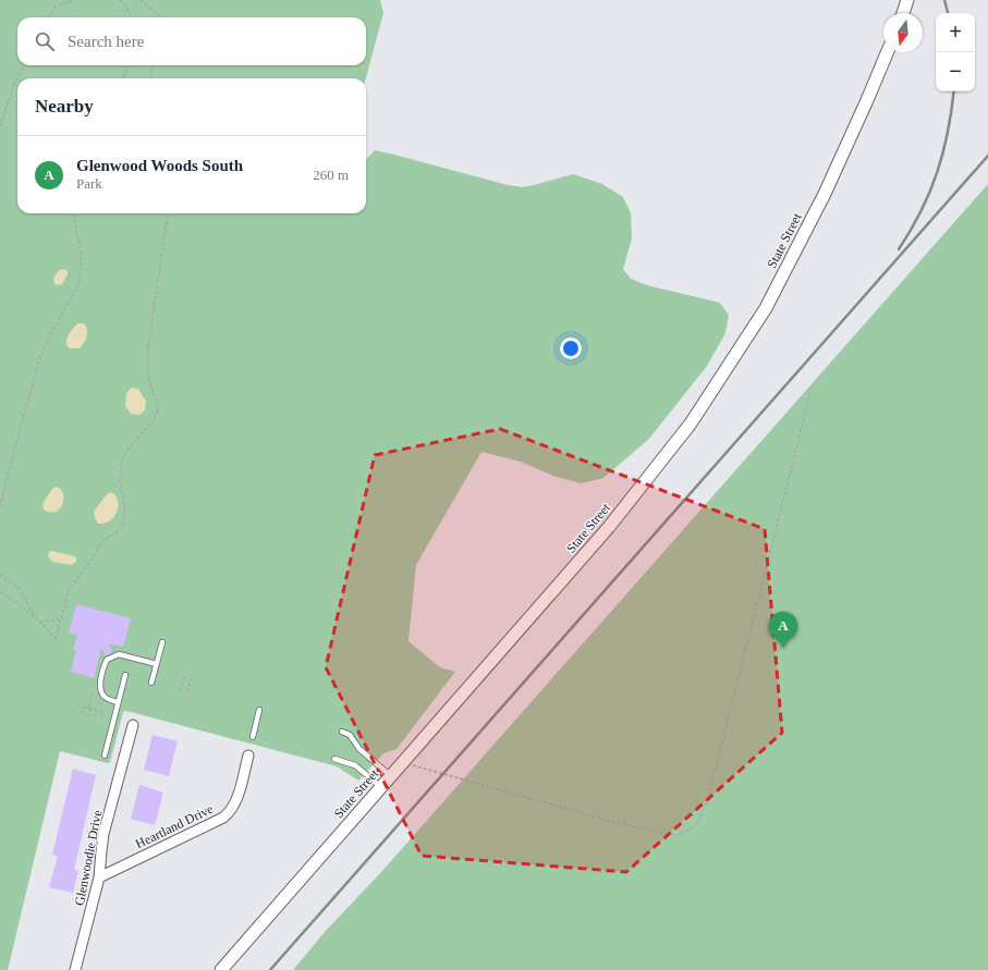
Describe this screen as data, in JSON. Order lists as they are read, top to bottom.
{
  "streets": {
    "street": ["State Street", "Heartland Drive", "Glenwoodie Drive"]
  },
  "crossings": [
    ["Heartland Drive", "Glenwoodie Drive"]
  ],
  "north": "bottom",
  "page": {
    "map_buttons": ["+", "−"],
    "search": "Search here",
    "heading": "Nearby",
    "list": [
      {
        "mark": "A",
        "name": "Glenwood Woods South",
        "note": "Park",
        "value": "260 m"
      }
    ],
    "pins": "A"
  }
}
